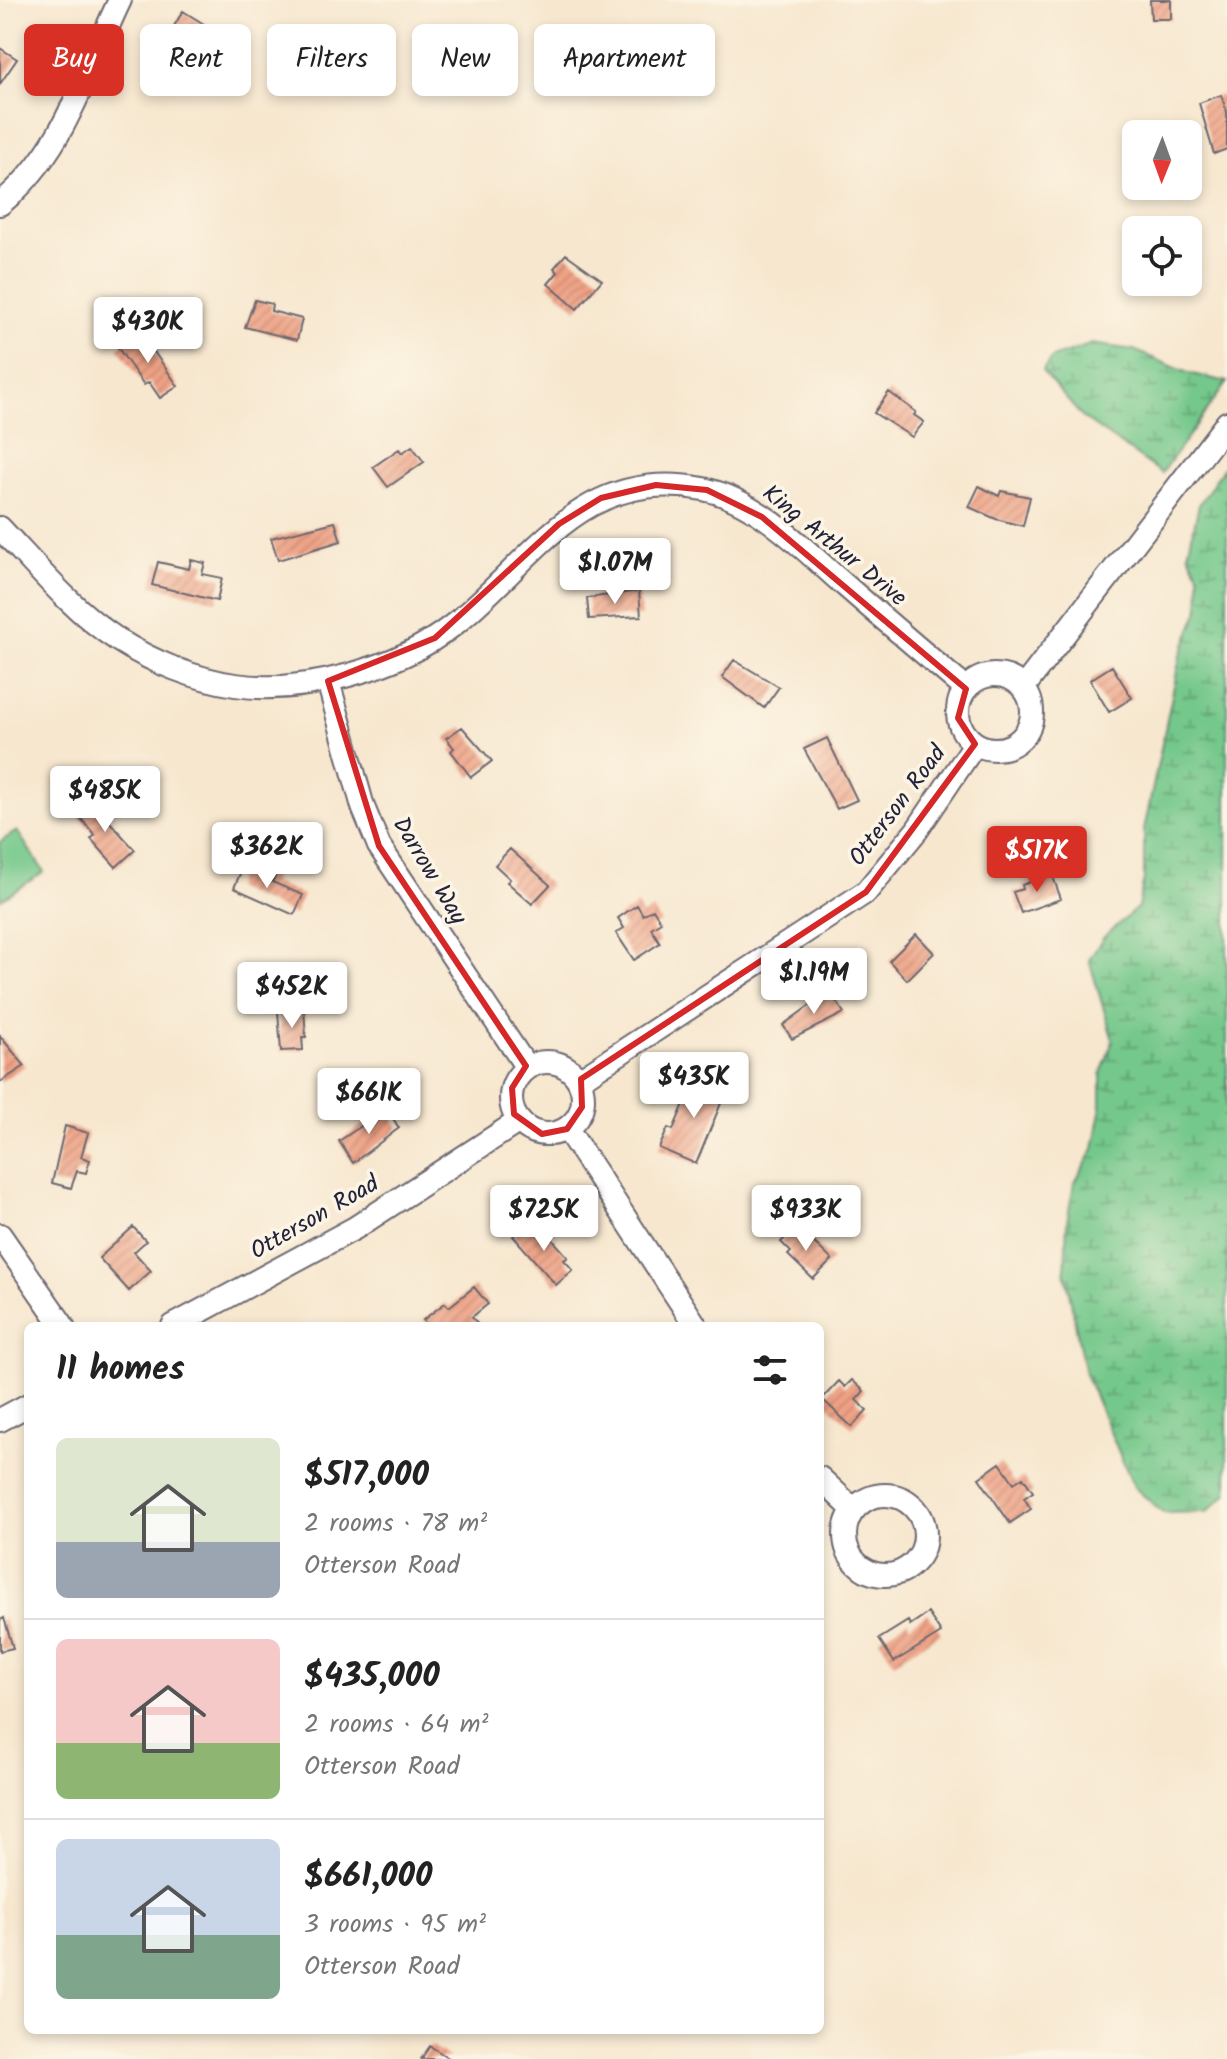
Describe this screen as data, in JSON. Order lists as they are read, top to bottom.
{
  "streets": {
    "street": ["King Arthur Drive", "Otterson Road", "Darrow Way"]
  },
  "crossings": [
    ["King Arthur Drive", "Otterson Road"],
    ["King Arthur Drive", "Darrow Way"],
    ["Otterson Road", "Darrow Way"]
  ],
  "north": "bottom",
  "page": {
    "chip": [
      "Buy",
      "Rent",
      "Filters",
      "New",
      "Apartment"
    ],
    "price": [
      "$430K",
      "$1.07M",
      "$485K",
      "$362K",
      "$517K",
      "$1.19M",
      "$452K",
      "$435K",
      "$661K",
      "$725K",
      "$933K"
    ],
    "heading": "11 homes",
    "list": [
      {
        "name": "$517,000",
        "note": "2 rooms · 78 m² · Otterson Road"
      },
      {
        "name": "$435,000",
        "note": "2 rooms · 64 m² · Otterson Road"
      },
      {
        "name": "$661,000",
        "note": "3 rooms · 95 m² · Otterson Road"
      }
    ]
  }
}
